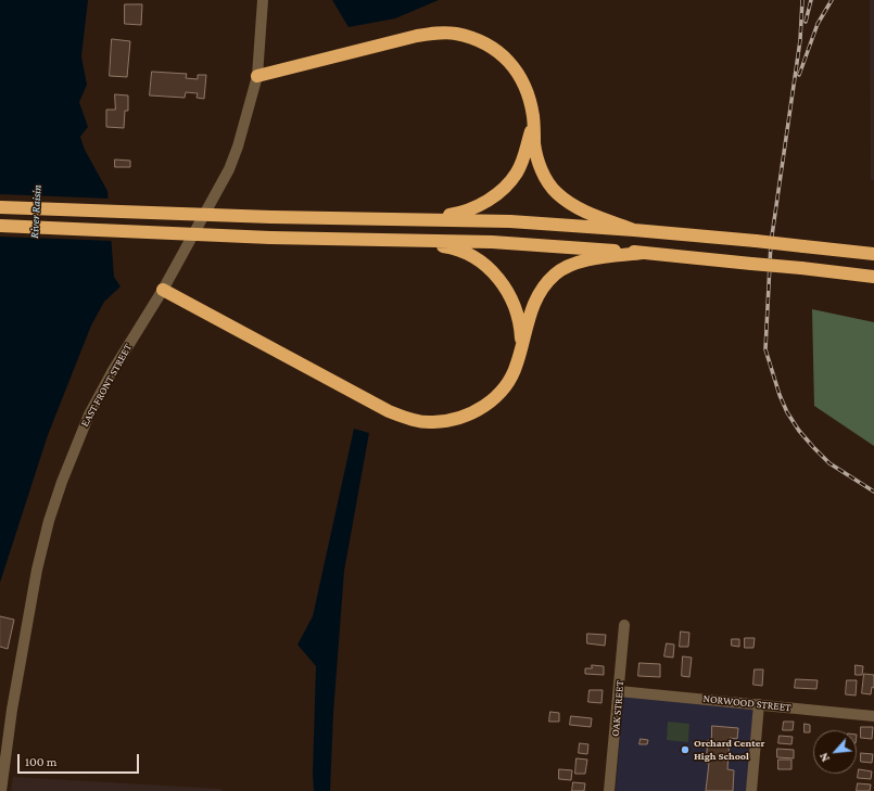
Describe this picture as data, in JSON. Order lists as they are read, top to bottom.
{
  "streets": {
    "street": ["EAST FRONT STREET", "NORWOOD STREET", "OAK STREET"]
  },
  "crossings": [
    ["NORWOOD STREET", "OAK STREET"]
  ],
  "water": ["River Raisin"],
  "places": ["Orchard Center High School"],
  "scale_bar": "100 m",
  "north": "bottom left"
}
